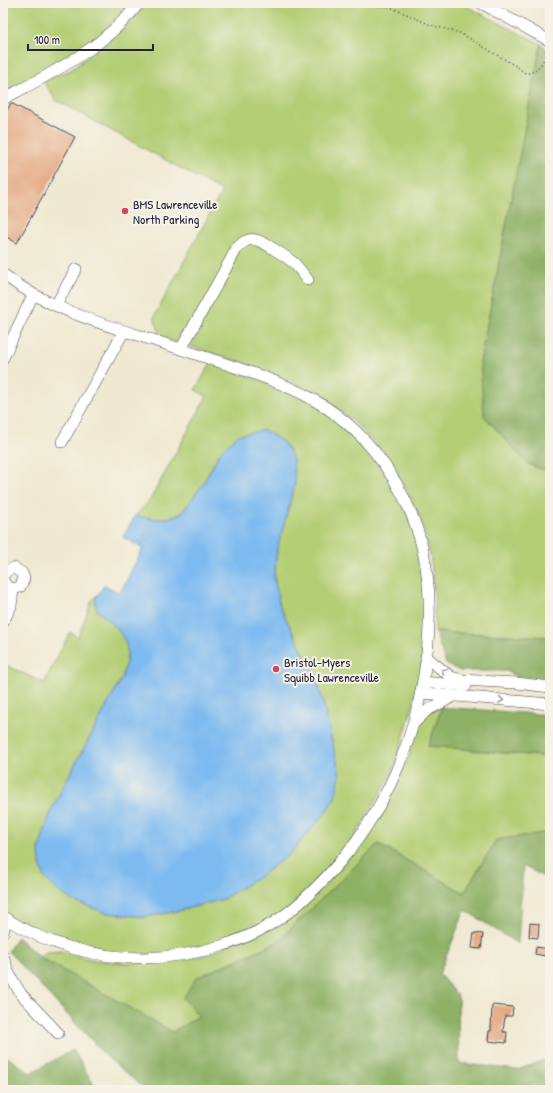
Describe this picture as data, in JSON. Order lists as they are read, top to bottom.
{
  "places": ["BMS Lawrenceville North Parking", "Bristol-Myers Squibb Lawrenceville"],
  "scale_bar": "100 m"
}
